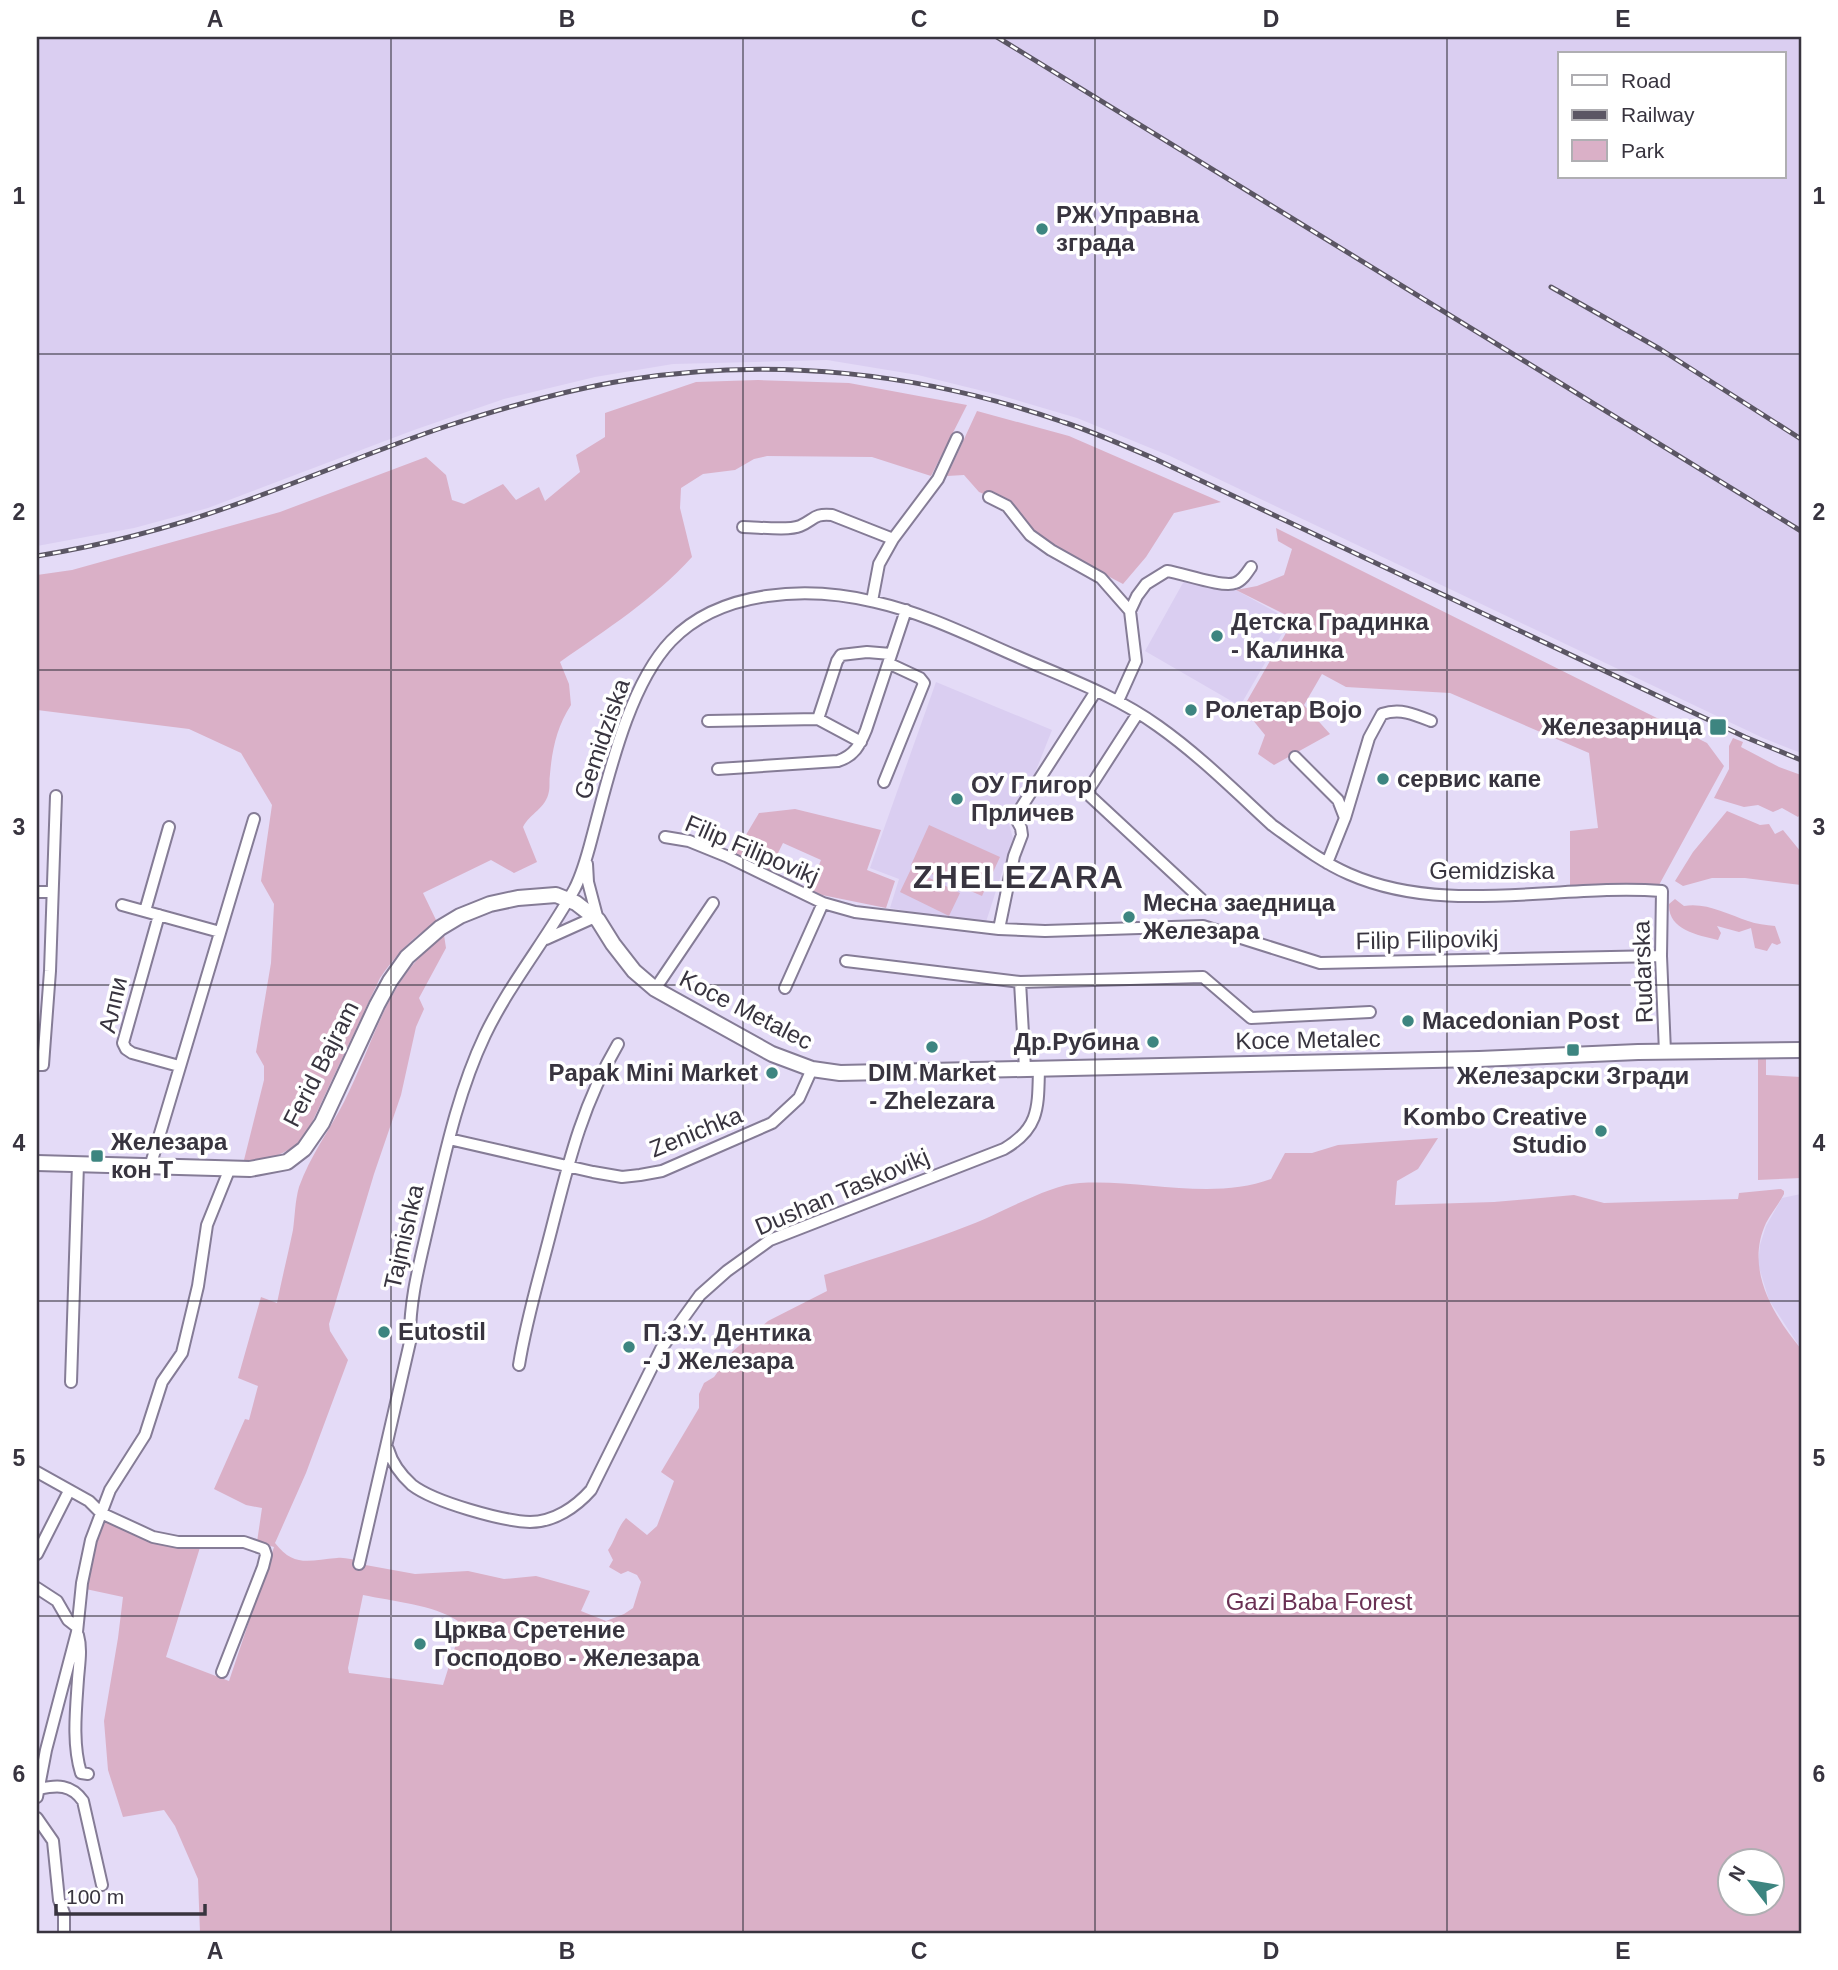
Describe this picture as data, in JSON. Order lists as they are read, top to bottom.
{
  "streets": {
    "street": [
      "Gemidziska",
      "Filip Filipovikj",
      "Rudarska",
      "Алпи",
      "Koce Metalec",
      "Ferid Bajram",
      "Zenichka",
      "Dushan Taskovikj",
      "Tajmishka"
    ]
  },
  "crossings": [
    ["Gemidziska", "Rudarska"],
    ["Gemidziska", "Koce Metalec"],
    ["Gemidziska", "Ferid Bajram"],
    ["Gemidziska", "Tajmishka"],
    ["Filip Filipovikj", "Rudarska"],
    ["Rudarska", "Koce Metalec"],
    ["Koce Metalec", "Ferid Bajram"],
    ["Koce Metalec", "Zenichka"],
    ["Koce Metalec", "Dushan Taskovikj"],
    ["Koce Metalec", "Tajmishka"],
    ["Ferid Bajram", "Tajmishka"],
    ["Zenichka", "Tajmishka"],
    ["Dushan Taskovikj", "Tajmishka"]
  ],
  "districts": ["ZHELEZARA"],
  "parks": ["Gazi Baba Forest"],
  "places": {
    "other": [
      "РЖ Управна зграда",
      "Детска Градинка - Калинка",
      "Ролетар Војо",
      "сервис капе",
      "ОУ Глигор Прличев",
      "Месна заедница Железара",
      "Macedonian Post",
      "Др.Рубина",
      "DIM Market - Zhelezara",
      "Papak Mini Market",
      "Kombo Creative Studio",
      "Eutostil",
      "П.З.У. Дентика - Ј Железара",
      "Црква Сретение Господово - Железара"
    ],
    "transit": ["Железарница", "Железарски Згради", "Железара кон Т"]
  },
  "legend": ["Road", "Railway", "Park"],
  "scale_bar": "100 m",
  "north": "top left",
  "grid": {
    "columns": [
      "A",
      "B",
      "C",
      "D",
      "E"
    ],
    "rows": [
      "1",
      "2",
      "3",
      "4",
      "5",
      "6"
    ]
  }
}
